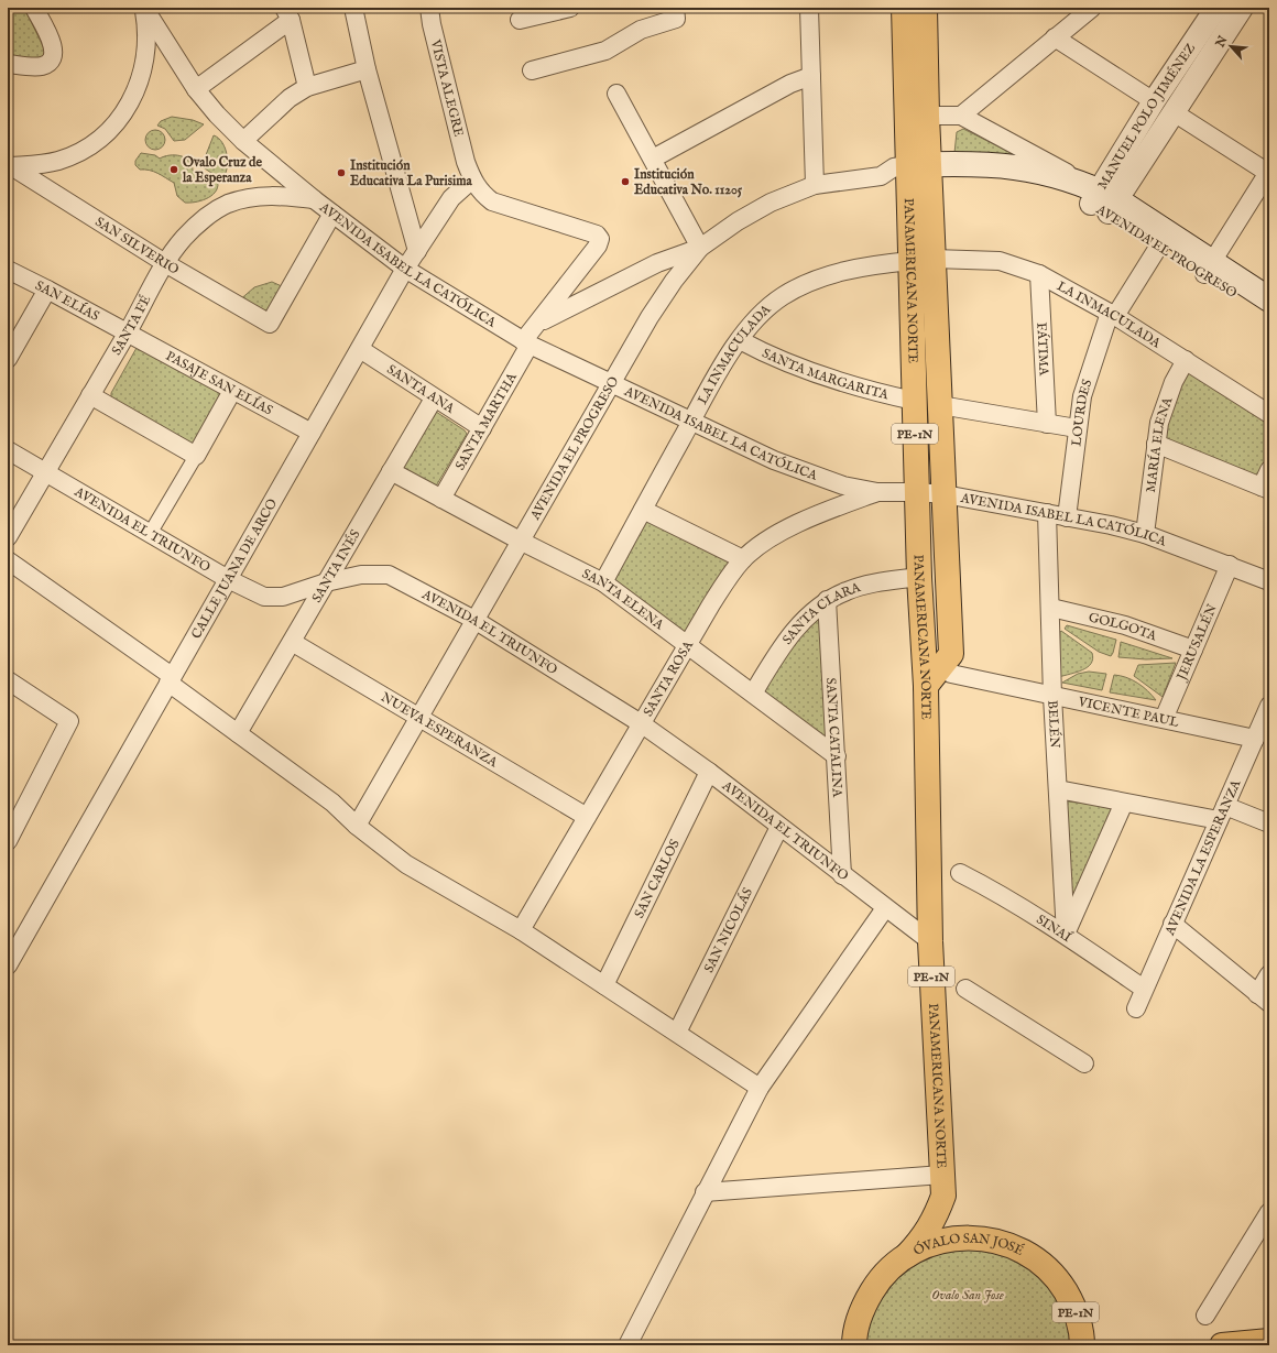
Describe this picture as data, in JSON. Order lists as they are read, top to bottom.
{
  "streets": {
    "highway": ["PANAMERICANA NORTE", "PE-1N", "ÓVALO SAN JOSÉ"],
    "main road": ["AVENIDA EL PROGRESO"],
    "street": [
      "VISTA ALEGRE",
      "MANUEL POLO JIMÉNEZ",
      "SAN SILVERIO",
      "AVENIDA ISABEL LA CATÓLICA",
      "SAN ELÍAS",
      "LA INMACULADA",
      "SANTA FÉ",
      "FÁTIMA",
      "SANTA MARGARITA",
      "PASAJE SAN ELÍAS",
      "SANTA ANA",
      "LOURDES",
      "SANTA MARTHA",
      "MARÍA ELENA",
      "AVENIDA EL TRIUNFO",
      "SANTA INÉS",
      "CALLE JUANA DE ARCO",
      "SANTA ELENA",
      "SANTA CLARA",
      "GOLGOTA",
      "JERUSALÉN",
      "SANTA ROSA",
      "VICENTE PAUL",
      "BELÉN",
      "NUEVA ESPERANZA",
      "SANTA CATALINA",
      "AVENIDA LA ESPERANZA",
      "SAN CARLOS",
      "SINAÍ",
      "SAN NICOLÁS"
    ]
  },
  "crossings": [
    ["VISTA ALEGRE", "SANTA MARTHA"],
    ["VISTA ALEGRE", "CALLE JUANA DE ARCO"],
    ["MANUEL POLO JIMÉNEZ", "AVENIDA EL PROGRESO"],
    ["SAN SILVERIO", "AVENIDA ISABEL LA CATÓLICA"],
    ["SAN SILVERIO", "SANTA FÉ"],
    ["AVENIDA EL PROGRESO", "AVENIDA ISABEL LA CATÓLICA"],
    ["AVENIDA EL PROGRESO", "PANAMERICANA NORTE"],
    ["AVENIDA EL PROGRESO", "LOURDES"],
    ["AVENIDA EL PROGRESO", "AVENIDA EL TRIUNFO"],
    ["AVENIDA EL PROGRESO", "SANTA ELENA"],
    ["AVENIDA EL PROGRESO", "NUEVA ESPERANZA"],
    ["AVENIDA ISABEL LA CATÓLICA", "PANAMERICANA NORTE"],
    ["AVENIDA ISABEL LA CATÓLICA", "LA INMACULADA"],
    ["AVENIDA ISABEL LA CATÓLICA", "SANTA FÉ"],
    ["AVENIDA ISABEL LA CATÓLICA", "LOURDES"],
    ["AVENIDA ISABEL LA CATÓLICA", "SANTA MARTHA"],
    ["AVENIDA ISABEL LA CATÓLICA", "MARÍA ELENA"],
    ["AVENIDA ISABEL LA CATÓLICA", "CALLE JUANA DE ARCO"],
    ["AVENIDA ISABEL LA CATÓLICA", "JERUSALÉN"],
    ["AVENIDA ISABEL LA CATÓLICA", "SANTA ROSA"],
    ["AVENIDA ISABEL LA CATÓLICA", "BELÉN"],
    ["PANAMERICANA NORTE", "LA INMACULADA"],
    ["PANAMERICANA NORTE", "SANTA MARGARITA"],
    ["PANAMERICANA NORTE", "AVENIDA EL TRIUNFO"],
    ["PANAMERICANA NORTE", "SANTA CLARA"],
    ["PANAMERICANA NORTE", "VICENTE PAUL"],
    ["PANAMERICANA NORTE", "ÓVALO SAN JOSÉ"],
    ["SAN ELÍAS", "SANTA FÉ"],
    ["SAN ELÍAS", "PASAJE SAN ELÍAS"],
    ["LA INMACULADA", "FÁTIMA"],
    ["LA INMACULADA", "SANTA MARGARITA"],
    ["LA INMACULADA", "LOURDES"],
    ["LA INMACULADA", "MARÍA ELENA"],
    ["LA INMACULADA", "SANTA ELENA"],
    ["SANTA FÉ", "PASAJE SAN ELÍAS"],
    ["SANTA FÉ", "AVENIDA EL TRIUNFO"],
    ["PASAJE SAN ELÍAS", "CALLE JUANA DE ARCO"],
    ["SANTA ANA", "SANTA MARTHA"],
    ["SANTA ANA", "SANTA INÉS"],
    ["SANTA ANA", "CALLE JUANA DE ARCO"],
    ["SANTA MARTHA", "SANTA ELENA"],
    ["AVENIDA EL TRIUNFO", "SANTA INÉS"],
    ["AVENIDA EL TRIUNFO", "CALLE JUANA DE ARCO"],
    ["AVENIDA EL TRIUNFO", "SANTA ROSA"],
    ["AVENIDA EL TRIUNFO", "SANTA CATALINA"],
    ["AVENIDA EL TRIUNFO", "SAN CARLOS"],
    ["AVENIDA EL TRIUNFO", "SAN NICOLÁS"],
    ["SANTA INÉS", "SANTA ELENA"],
    ["SANTA INÉS", "NUEVA ESPERANZA"],
    ["SANTA ELENA", "SANTA CLARA"],
    ["SANTA ELENA", "SANTA ROSA"],
    ["SANTA ELENA", "SANTA CATALINA"],
    ["SANTA CLARA", "SANTA CATALINA"],
    ["GOLGOTA", "JERUSALÉN"],
    ["GOLGOTA", "BELÉN"],
    ["JERUSALÉN", "VICENTE PAUL"],
    ["SANTA ROSA", "NUEVA ESPERANZA"],
    ["VICENTE PAUL", "BELÉN"],
    ["VICENTE PAUL", "AVENIDA LA ESPERANZA"],
    ["BELÉN", "SINAÍ"],
    ["AVENIDA LA ESPERANZA", "SINAÍ"]
  ],
  "parks": ["Ovalo San Jose"],
  "places": ["Ovalo Cruz de la Esperanza", "Institución Educativa La Purisima", "Institución Educativa No. 11205"],
  "north": "top left"
}
